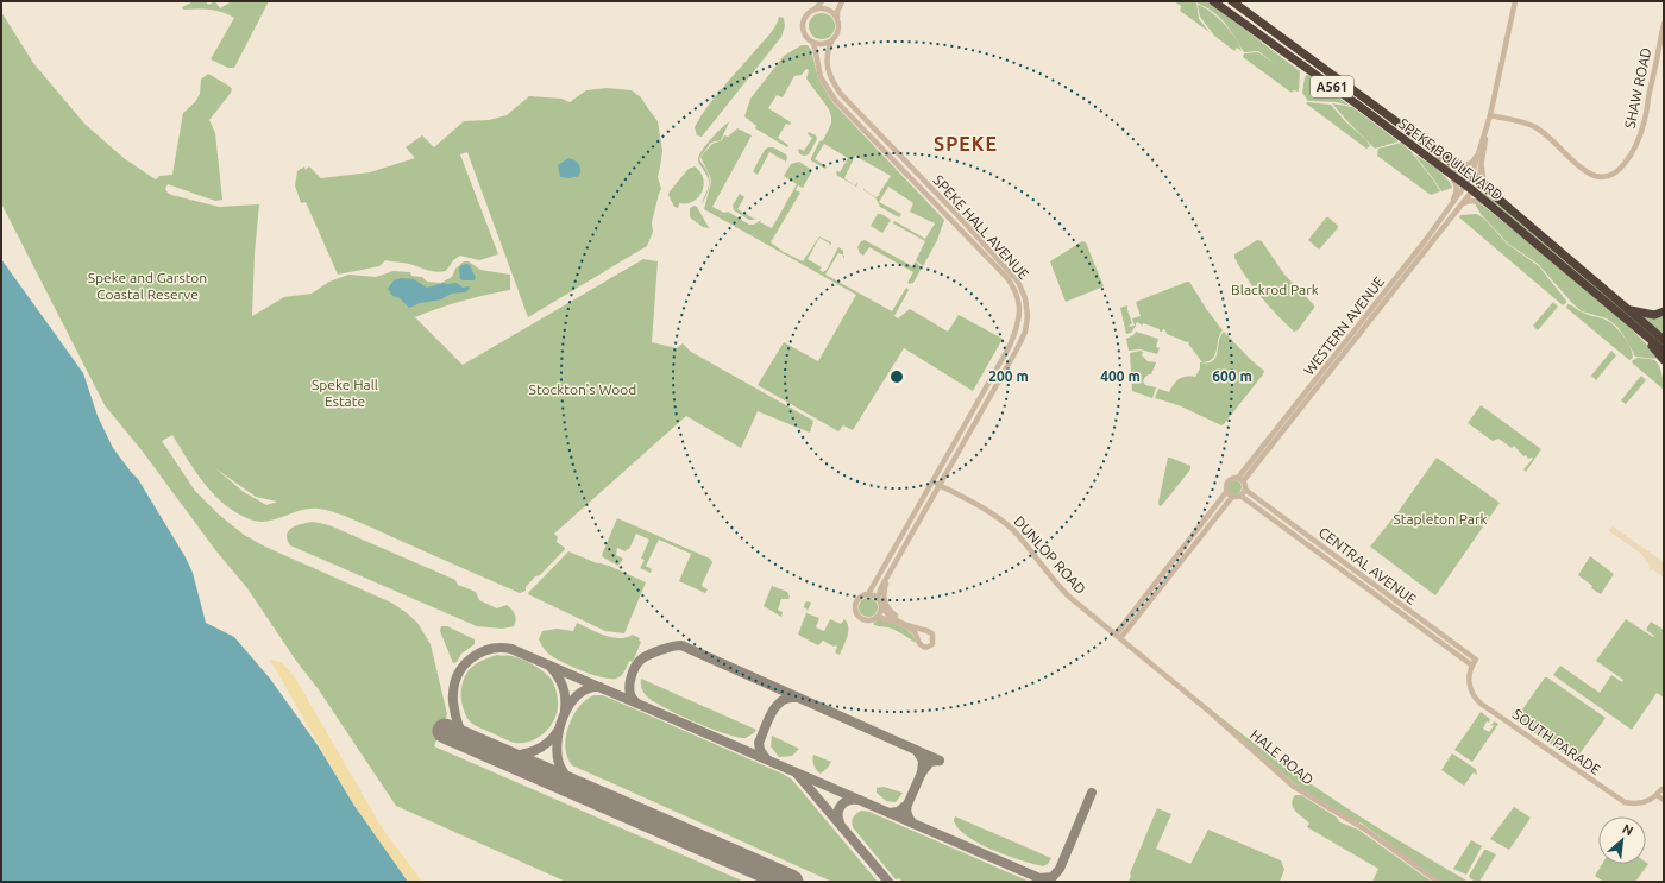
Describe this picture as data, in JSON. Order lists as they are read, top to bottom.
{
  "streets": {
    "highway": ["A561", "SPEKE BOULEVARD"],
    "street": [
      "SHAW ROAD",
      "SPEKE HALL AVENUE",
      "WESTERN AVENUE",
      "DUNLOP ROAD",
      "CENTRAL AVENUE",
      "SOUTH PARADE",
      "HALE ROAD"
    ]
  },
  "crossings": [
    ["A561", "SPEKE BOULEVARD"],
    ["A561", "WESTERN AVENUE"],
    ["SPEKE BOULEVARD", "WESTERN AVENUE"],
    ["SPEKE HALL AVENUE", "DUNLOP ROAD"],
    ["WESTERN AVENUE", "CENTRAL AVENUE"],
    ["DUNLOP ROAD", "HALE ROAD"],
    ["CENTRAL AVENUE", "SOUTH PARADE"]
  ],
  "districts": ["SPEKE"],
  "parks": [
    "Speke and Garston Coastal Reserve",
    "Blackrod Park",
    "Speke Hall Estate",
    "Stockton's Wood",
    "Stapleton Park"
  ],
  "north": "top right",
  "rings": ["200 m", "400 m", "600 m"]
}
